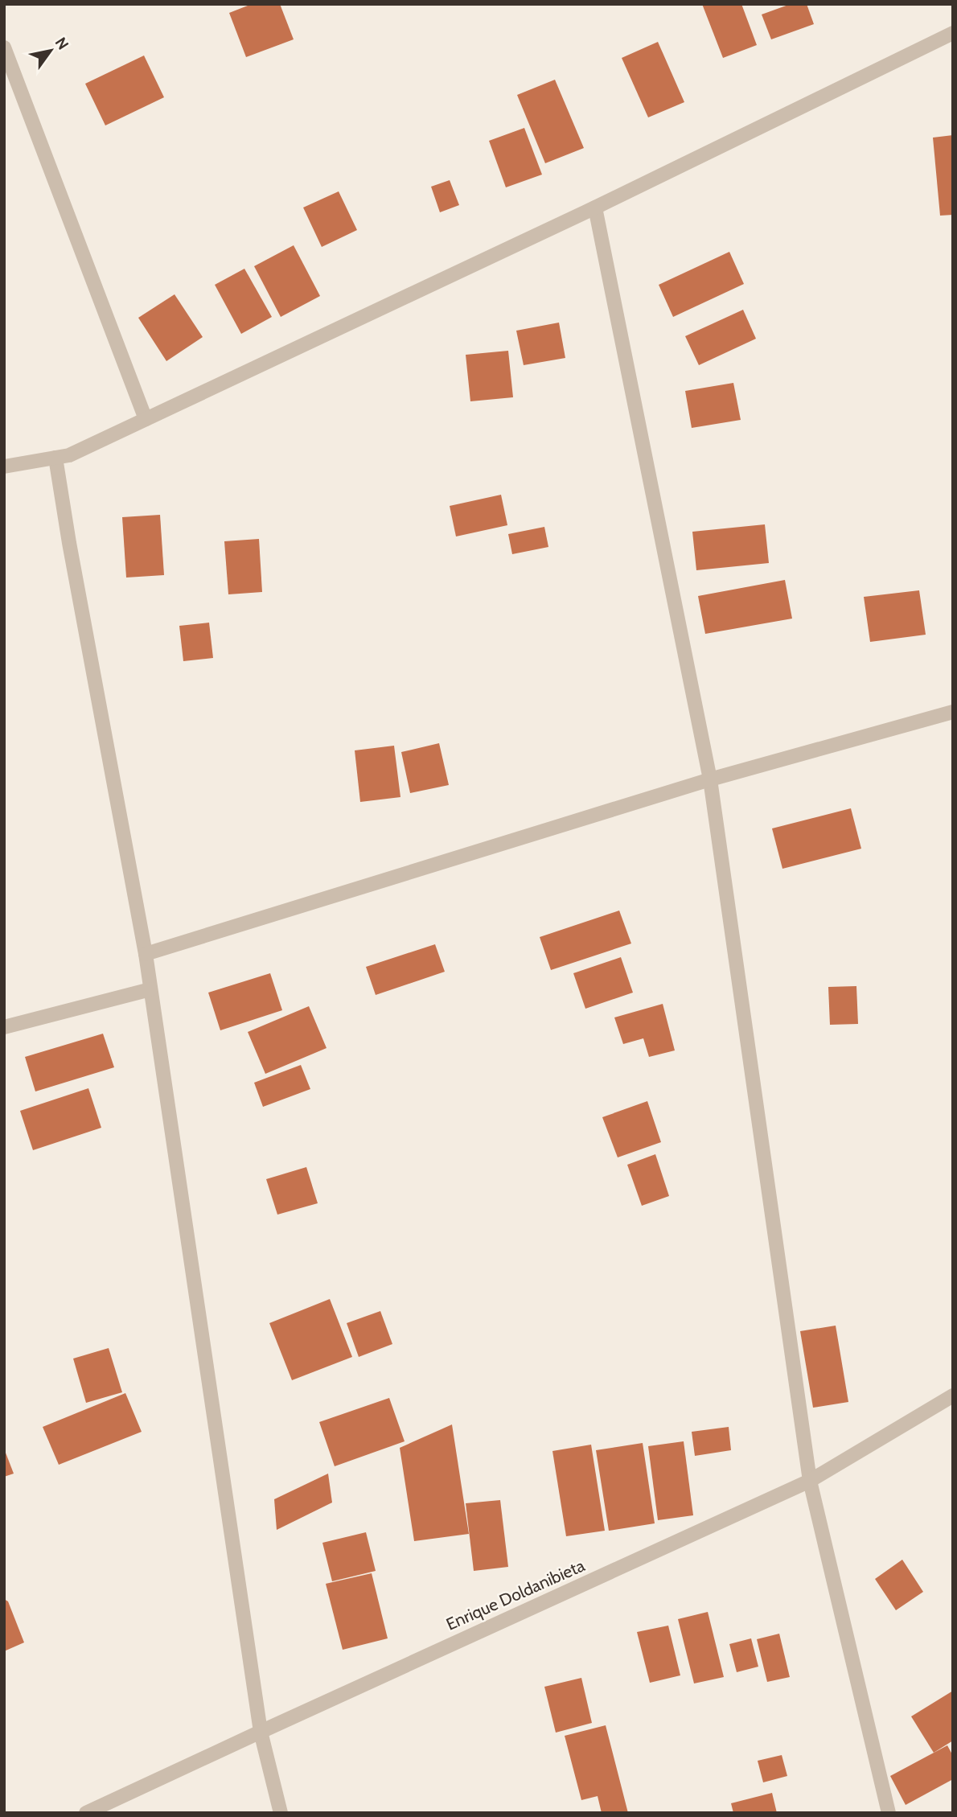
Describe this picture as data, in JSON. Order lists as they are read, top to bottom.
{
  "streets": {
    "street": ["Enrique Doldanibieta"]
  },
  "north": "top right"
}
